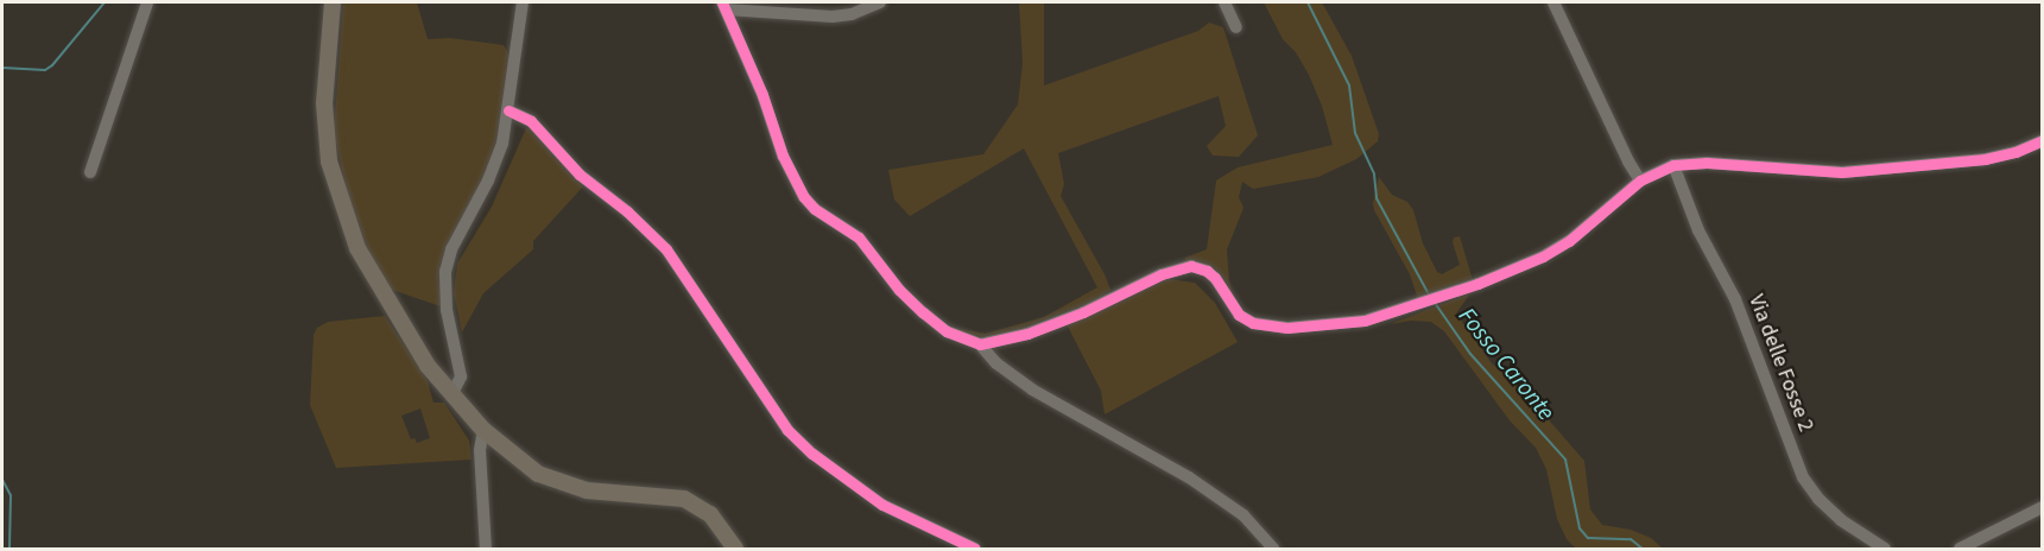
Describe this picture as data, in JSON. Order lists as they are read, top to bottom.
{
  "streets": {
    "street": ["Via delle Fosse 2"]
  },
  "water": ["Fosso Caronte"]
}
